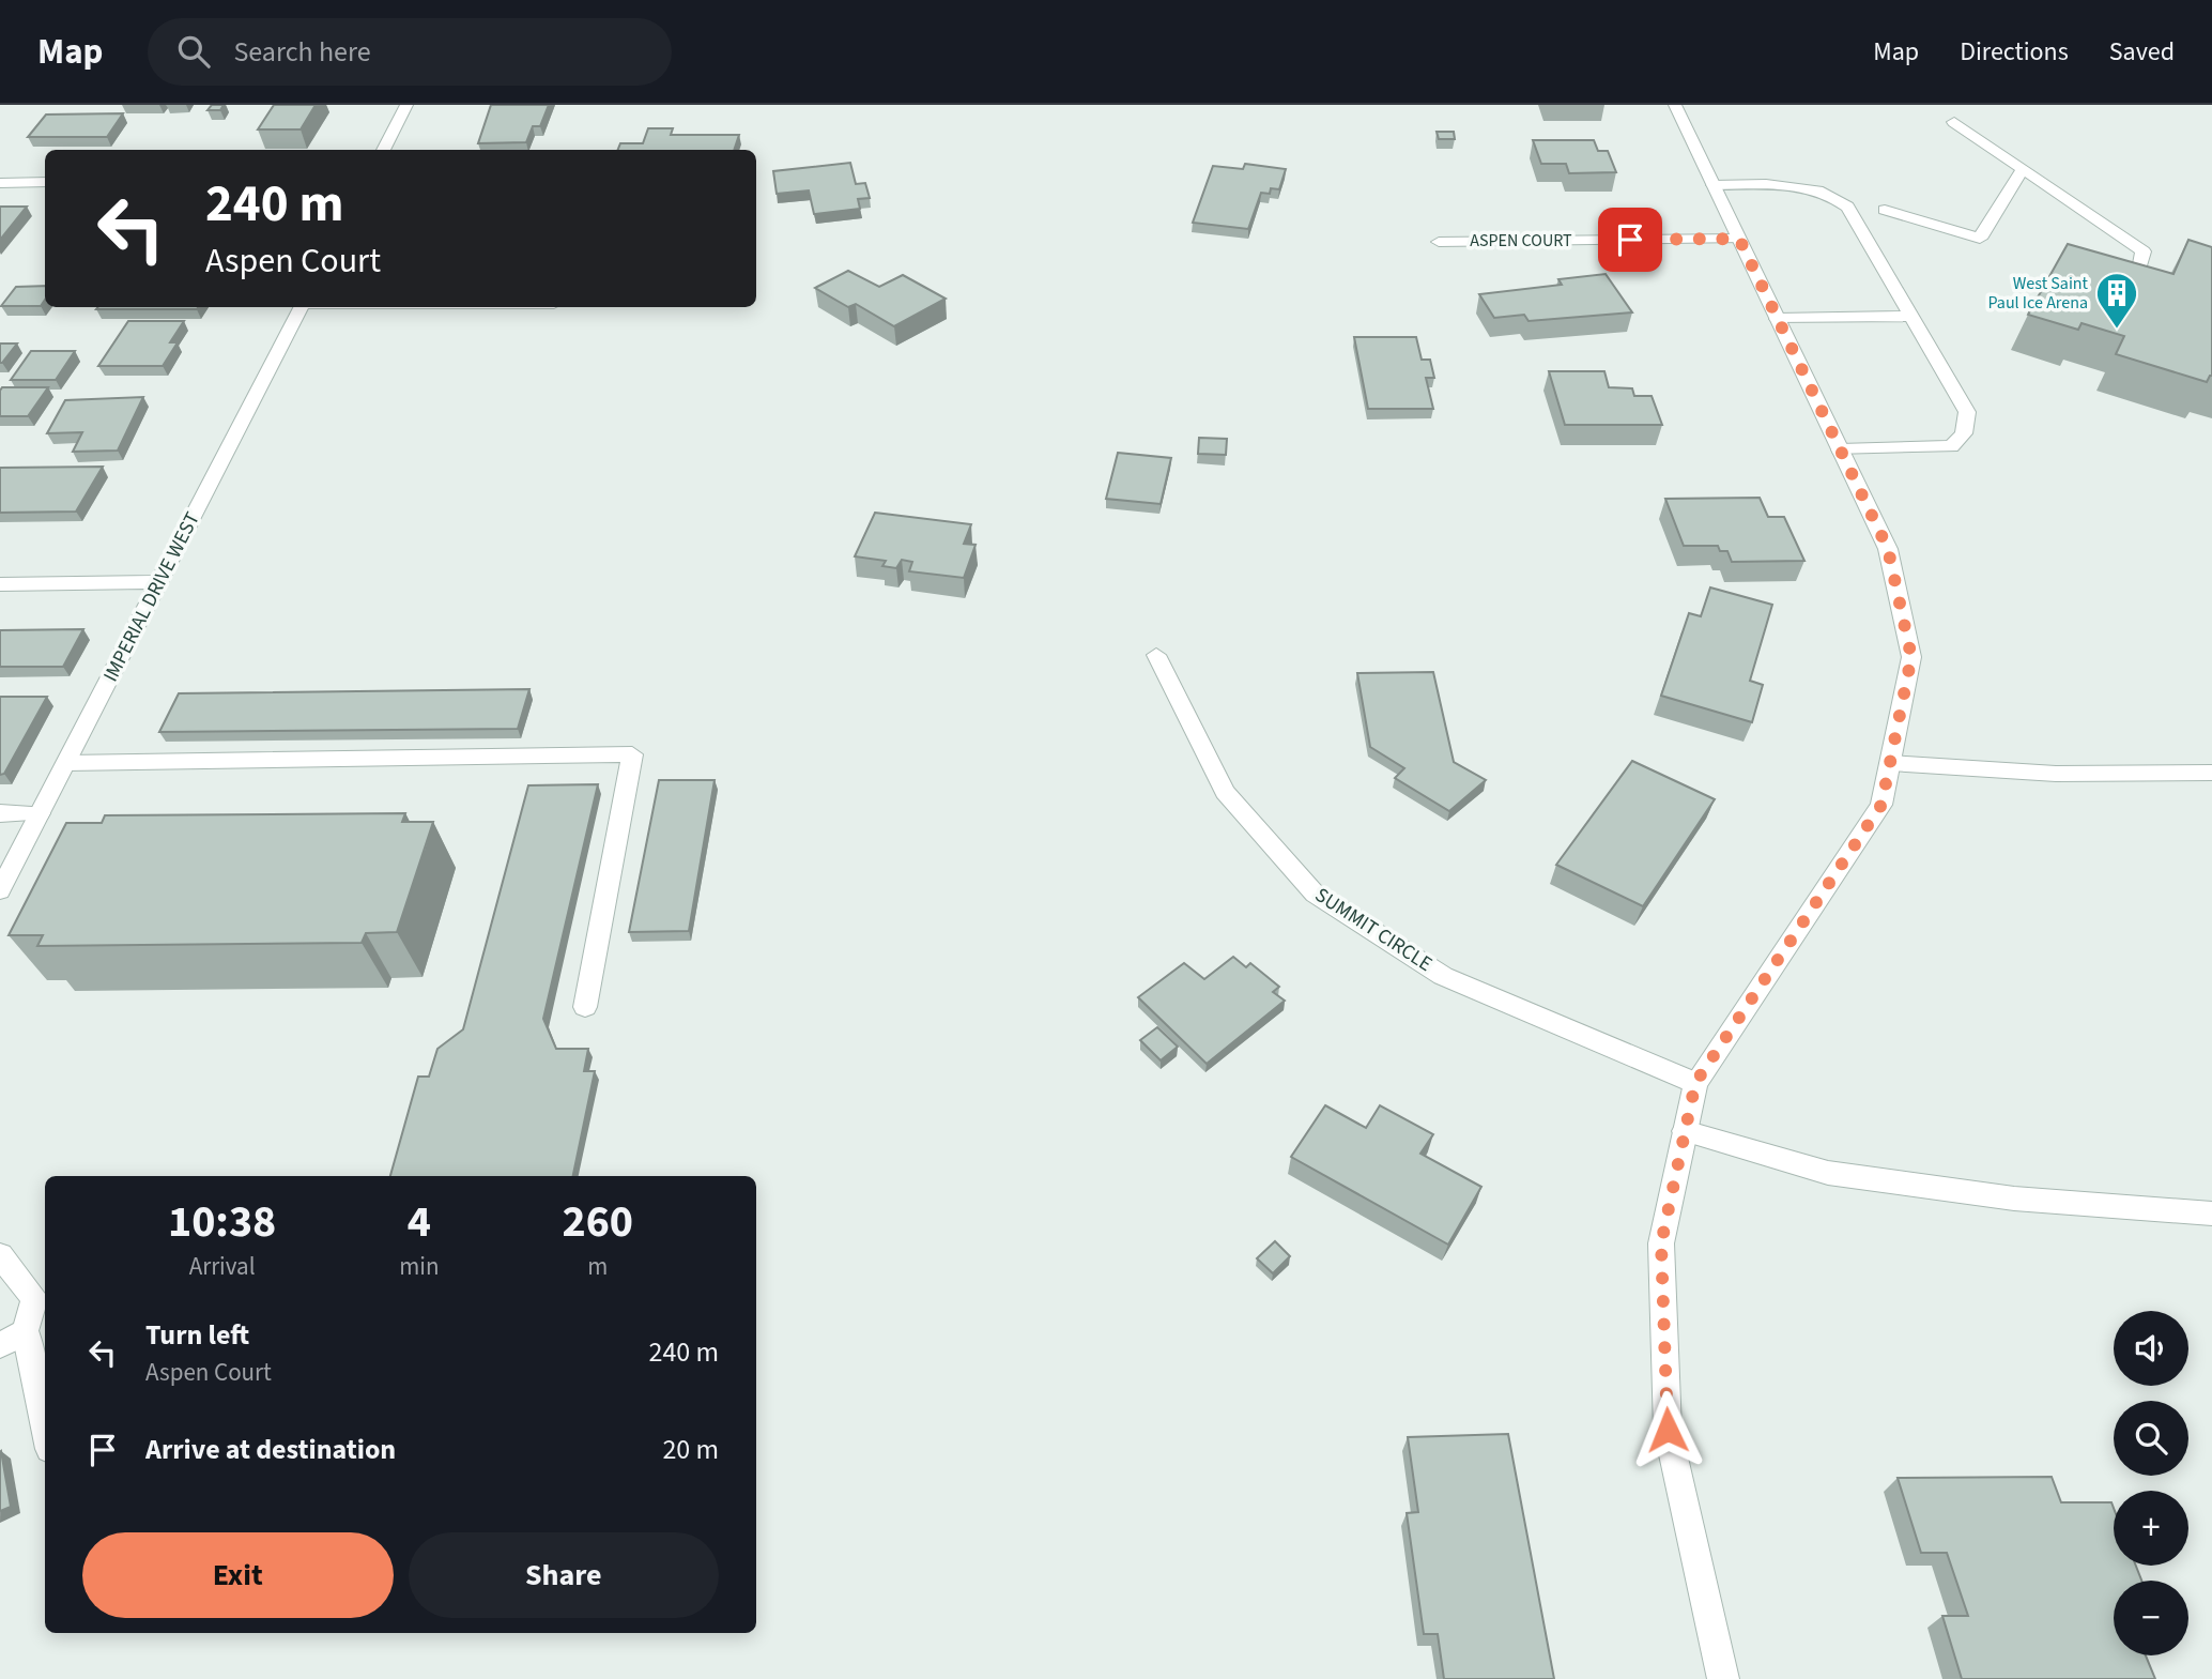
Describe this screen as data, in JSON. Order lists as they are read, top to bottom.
{
  "streets": {
    "street": ["ASPEN COURT", "IMPERIAL DRIVE WEST", "SUMMIT CIRCLE"]
  },
  "places": {
    "building": ["West Saint Paul Ice Arena"]
  },
  "page": {
    "header": "Map",
    "search": "Search here",
    "nav": ["Map", "Directions", "Saved"],
    "turn": ["240 m", "Aspen Court"],
    "eta": [
      "10:38",
      "Arrival",
      "4",
      "min",
      "260",
      "m"
    ],
    "list": [
      {
        "name": "Turn left",
        "note": "Aspen Court",
        "value": "240 m"
      },
      {
        "name": "Arrive at destination",
        "value": "20 m"
      }
    ],
    "map_buttons": ["+", "−"],
    "buttons": ["Exit", "Share"]
  }
}
